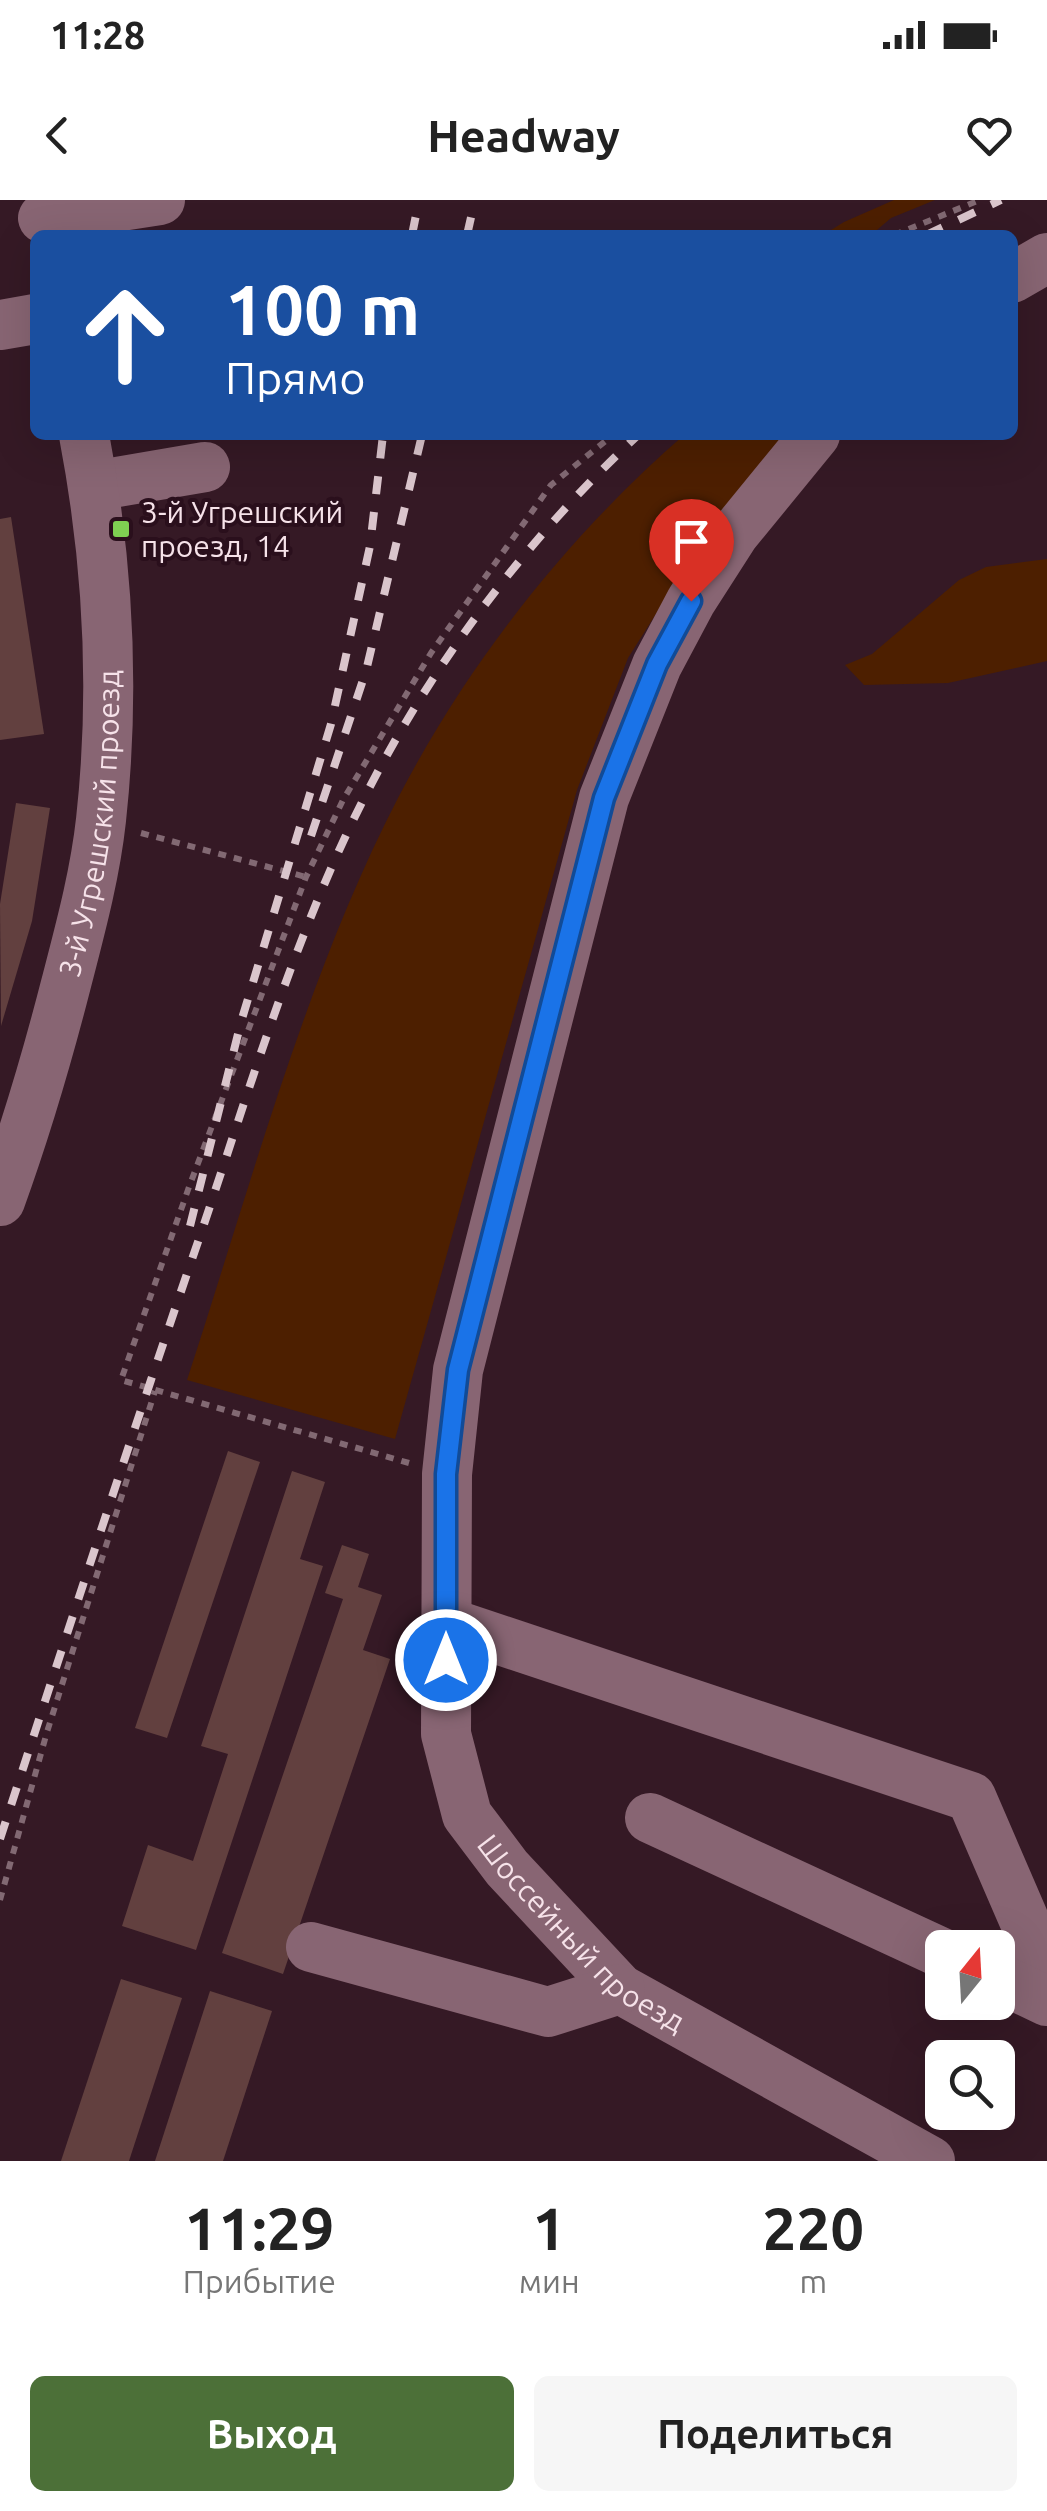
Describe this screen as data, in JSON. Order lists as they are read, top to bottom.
{
  "streets": {
    "street": ["3-й Угрешский проезд", "Шоссейный проезд"]
  },
  "places": {
    "transit": ["3-й Угрешский проезд, 14"]
  },
  "north": "top",
  "page": {
    "status": "11:28",
    "header": "Headway",
    "turn": ["100 m", "Прямо"],
    "eta": [
      "11:29",
      "Прибытие",
      "1",
      "мин",
      "220",
      "m"
    ],
    "buttons": ["Выход", "Поделиться"]
  }
}
